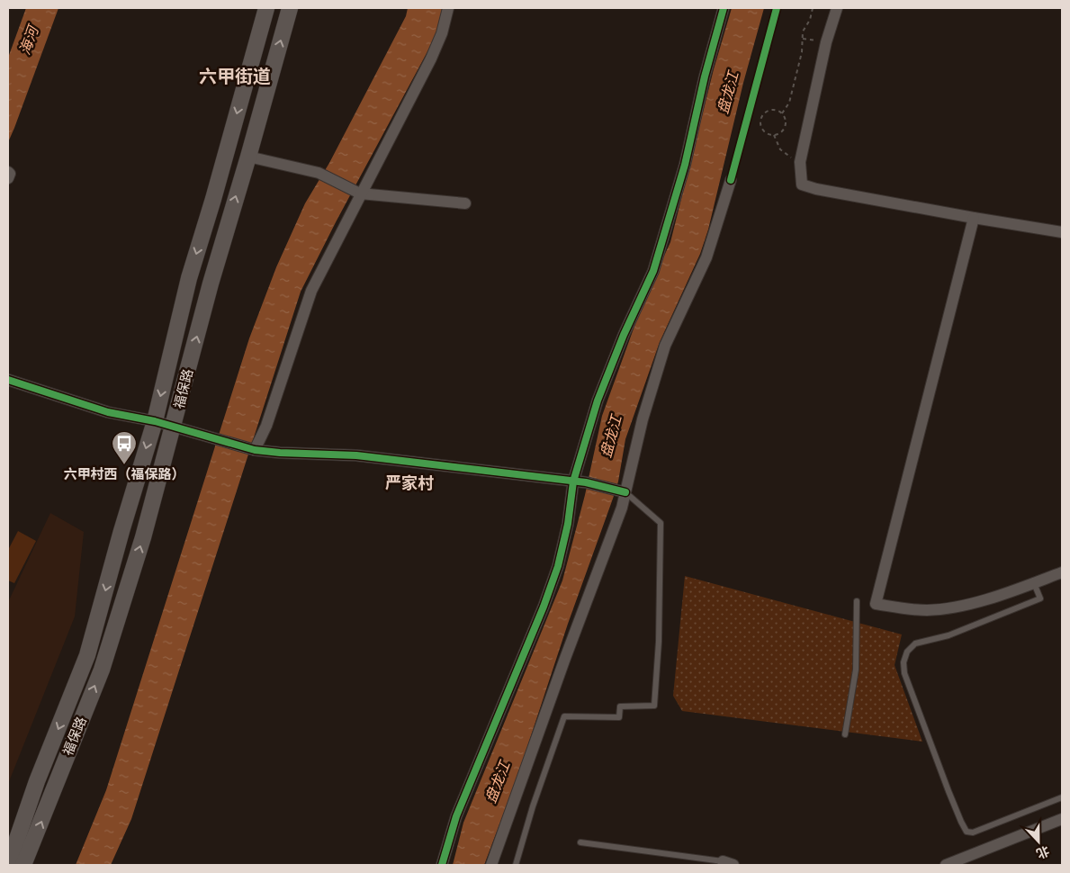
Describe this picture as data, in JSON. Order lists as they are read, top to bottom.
{
  "streets": {
    "main road": ["福保路"]
  },
  "districts": ["六甲街道", "严家村"],
  "water": ["海河", "盘龙江"],
  "places": {
    "bus stop": ["六甲村西（福保路）"]
  },
  "north": "bottom"
}
